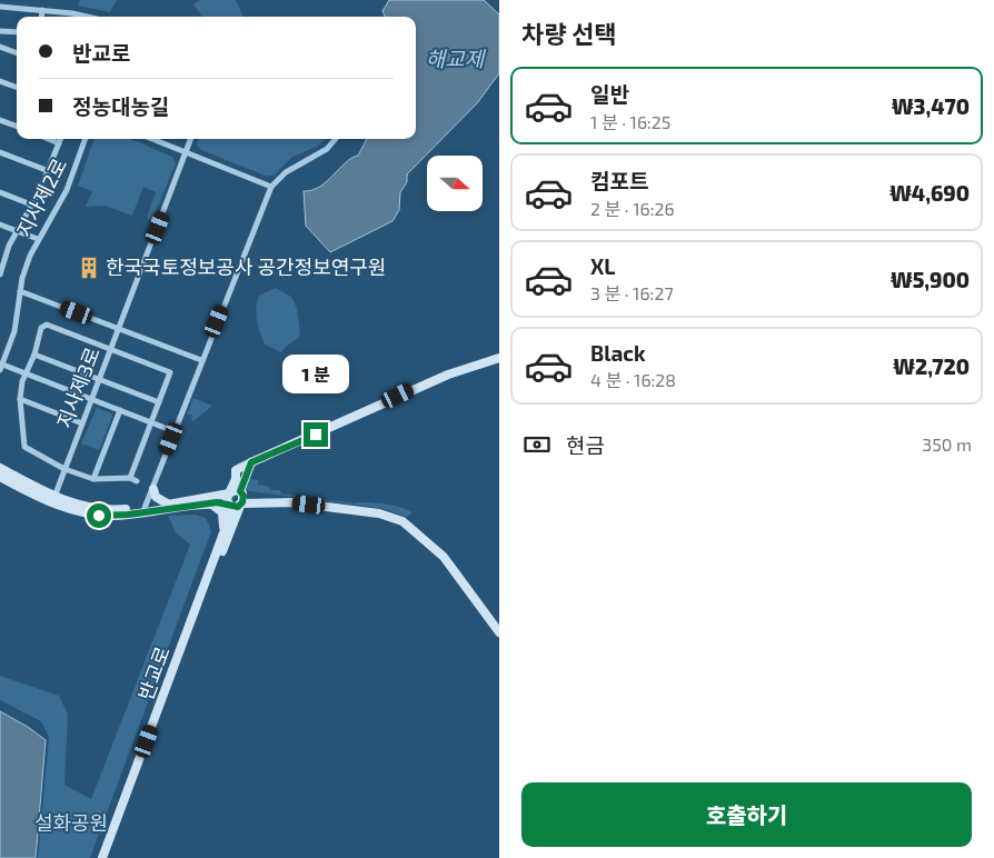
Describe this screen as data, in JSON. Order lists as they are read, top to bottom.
{
  "streets": {
    "street": ["지사제2로", "지사제3로", "반교로"]
  },
  "water": ["해교제"],
  "parks": ["설화공원"],
  "places": {
    "building": ["한국국토정보공사 공간정보연구원"]
  },
  "north": "right",
  "page": {
    "heading": "차량 선택",
    "banner": ["반교로", "정농대농길"],
    "list": [
      {
        "name": "일반",
        "note": "1 분 · 16:25",
        "value": "₩3,470"
      },
      {
        "name": "컴포트",
        "note": "2 분 · 16:26",
        "value": "₩4,690"
      },
      {
        "name": "XL",
        "note": "3 분 · 16:27",
        "value": "₩5,900"
      },
      {
        "name": "Black",
        "note": "4 분 · 16:28",
        "value": "₩2,720"
      }
    ],
    "bubble": "1 분",
    "pay": ["현금", "350 m"],
    "buttons": "호출하기"
  }
}
